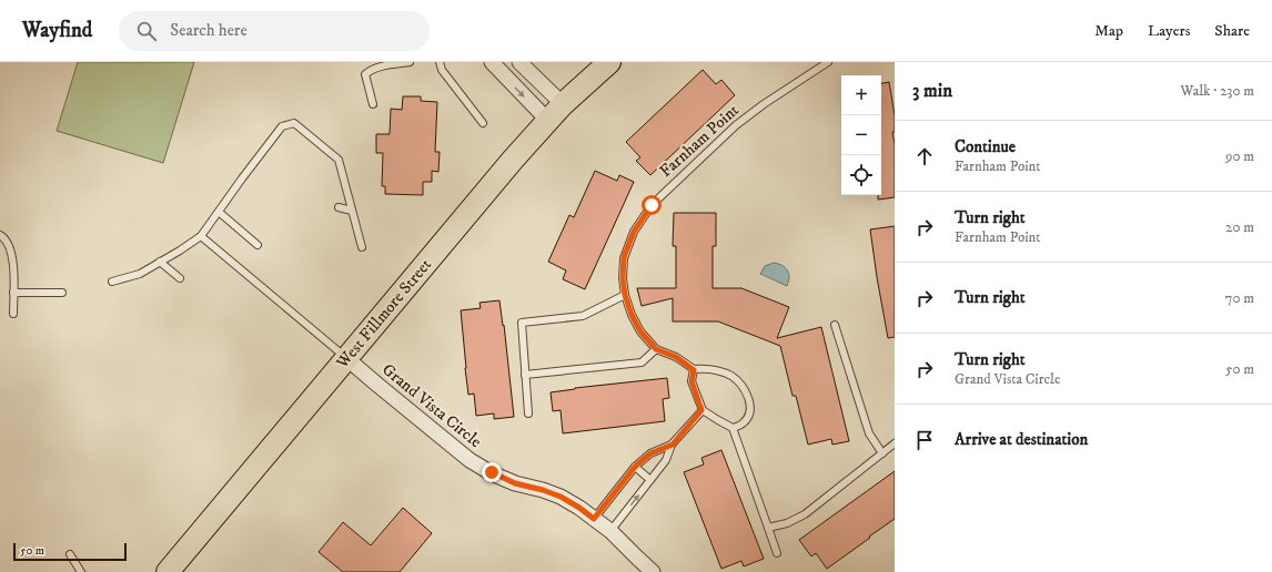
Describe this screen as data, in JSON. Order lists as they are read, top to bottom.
{
  "streets": {
    "main road": ["West Fillmore Street"],
    "street": ["Grand Vista Circle"],
    "lane": ["Farnham Point"]
  },
  "crossings": [
    ["West Fillmore Street", "Grand Vista Circle"]
  ],
  "scale_bar": "50 m",
  "page": {
    "header": "Wayfind",
    "search": "Search here",
    "nav": ["Map", "Layers", "Share"],
    "heading": ["3 min", "Walk · 230 m"],
    "map_buttons": ["+", "−"],
    "list": [
      ["Continue", "Farnham Point", "90 m"],
      ["Turn right", "Farnham Point", "20 m"],
      ["Turn right", "70 m"],
      ["Turn right", "Grand Vista Circle", "50 m"],
      "Arrive at destination"
    ],
    "scale": "50 m"
  }
}
